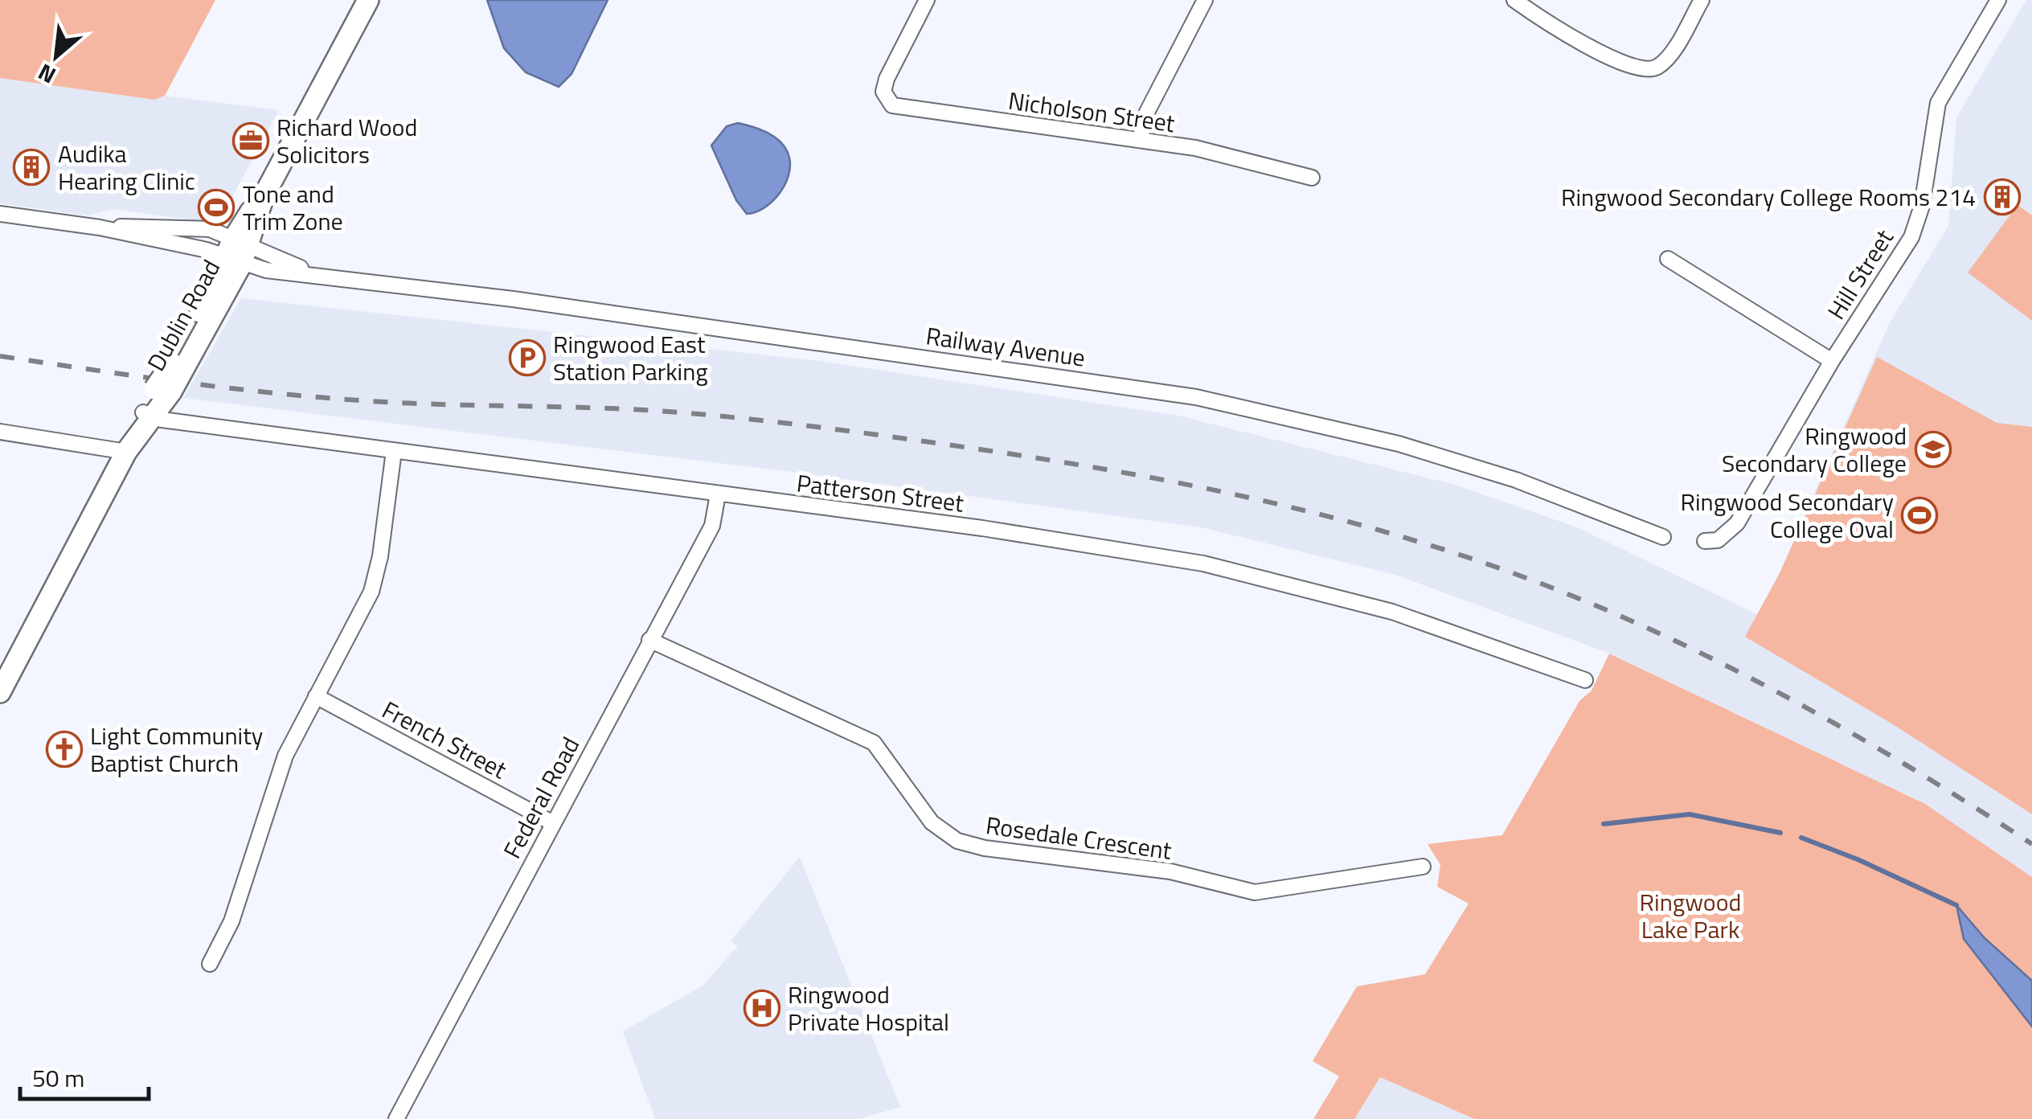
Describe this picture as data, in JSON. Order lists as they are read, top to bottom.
{
  "streets": {
    "main road": ["Dublin Road"],
    "street": [
      "Nicholson Street",
      "Hill Street",
      "Railway Avenue",
      "Patterson Street",
      "French Street",
      "Federal Road",
      "Rosedale Crescent"
    ]
  },
  "crossings": [
    ["Dublin Road", "Railway Avenue"],
    ["Dublin Road", "Patterson Street"],
    ["Patterson Street", "Federal Road"],
    ["French Street", "Federal Road"],
    ["Federal Road", "Rosedale Crescent"]
  ],
  "parks": ["Ringwood Lake Park"],
  "places": {
    "office": ["Richard Wood Solicitors"],
    "building": ["Audika Hearing Clinic", "Ringwood Secondary College Rooms 214"],
    "sports": ["Tone and Trim Zone", "Ringwood Secondary College Oval"],
    "parking": ["Ringwood East Station Parking"],
    "school or university": ["Ringwood Secondary College"],
    "church": ["Light Community Baptist Church"],
    "hospital": ["Ringwood Private Hospital"]
  },
  "scale_bar": "50 m",
  "north": "bottom left"
}
